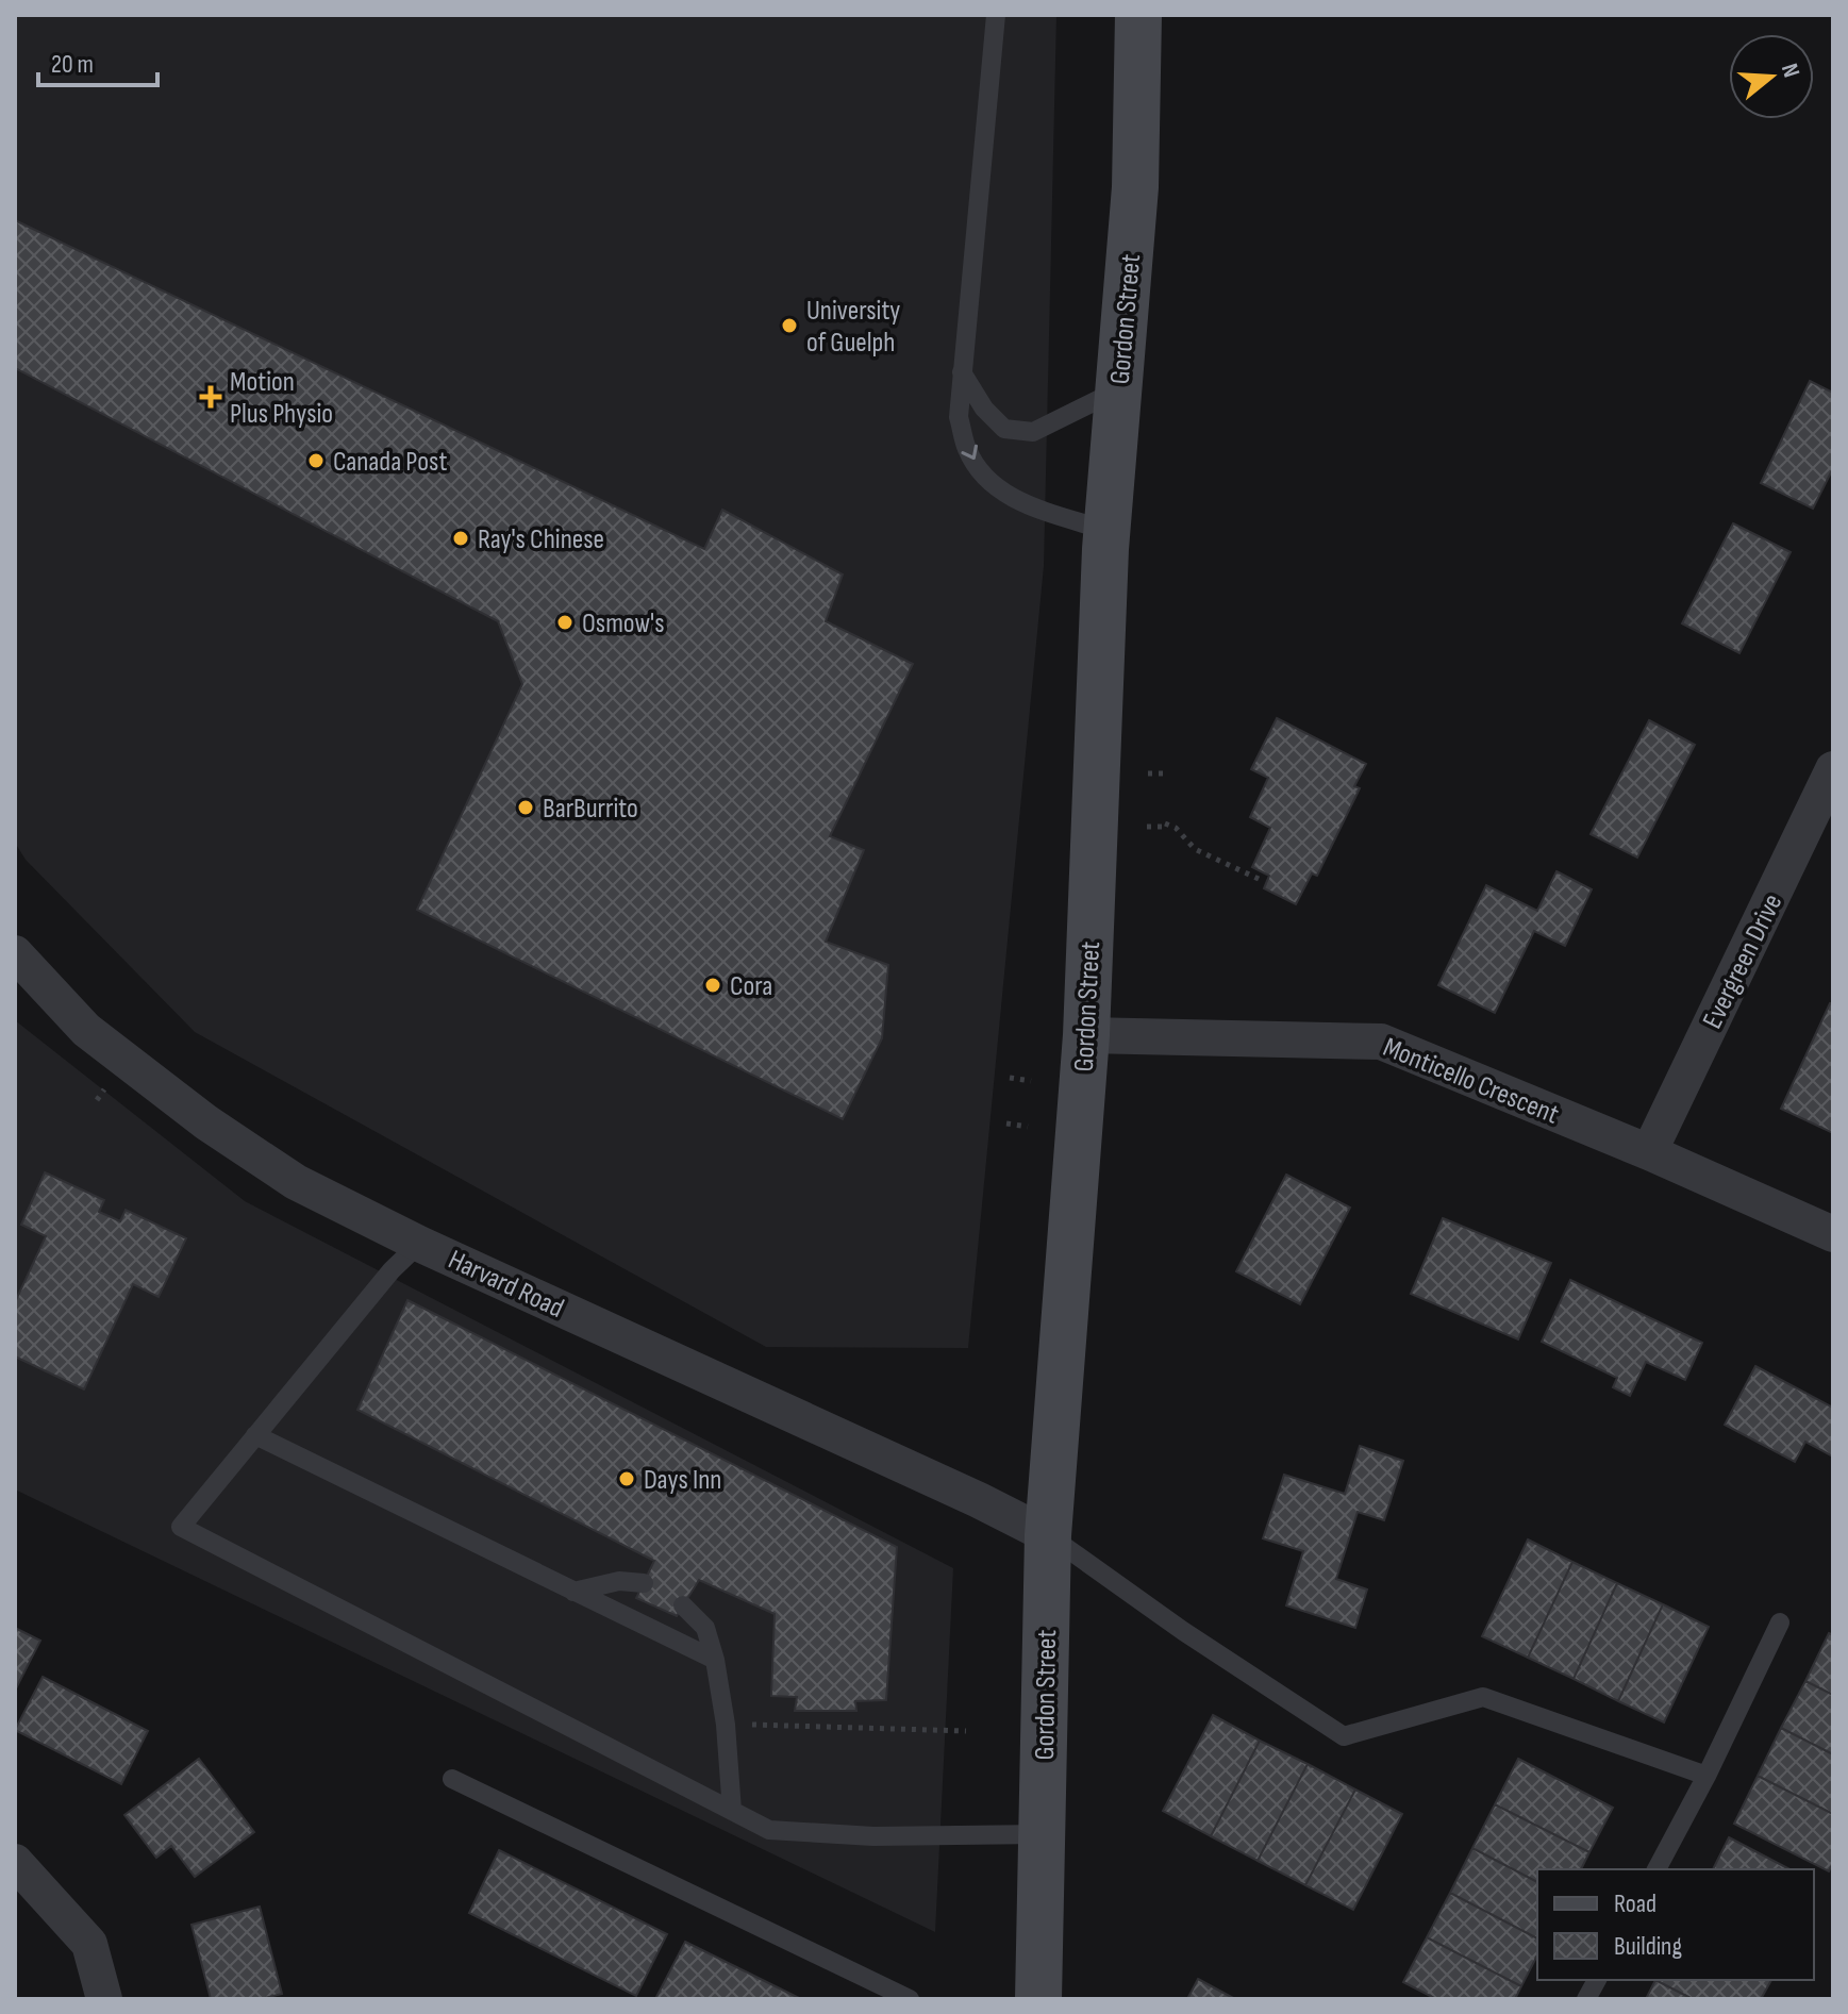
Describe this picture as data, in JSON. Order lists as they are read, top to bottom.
{
  "streets": {
    "main road": ["Gordon Street"],
    "street": ["Evergreen Drive", "Monticello Crescent", "Harvard Road"]
  },
  "crossings": [
    ["Gordon Street", "Monticello Crescent"],
    ["Gordon Street", "Harvard Road"],
    ["Evergreen Drive", "Monticello Crescent"]
  ],
  "places": {
    "other": [
      "University of Guelph",
      "Canada Post",
      "Ray's Chinese",
      "Osmow's",
      "BarBurrito",
      "Cora",
      "Days Inn"
    ],
    "health": ["Motion Plus Physio"]
  },
  "legend": ["Road", "Building"],
  "scale_bar": "20 m",
  "north": "right"
}
